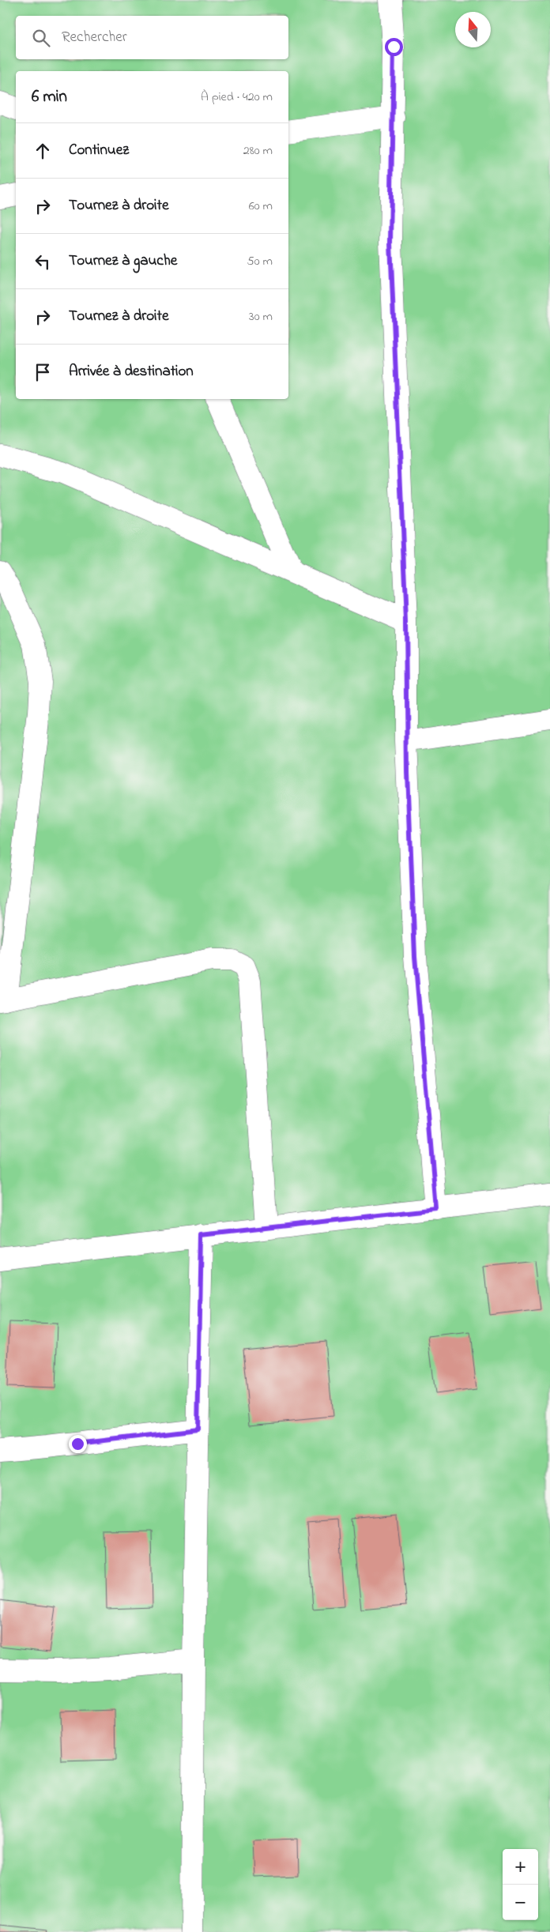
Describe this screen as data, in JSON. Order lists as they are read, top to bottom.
{
  "north": "top",
  "page": {
    "search": "Rechercher",
    "heading": ["6 min", "À pied · 420 m"],
    "list": [
      ["Continuez", "280 m"],
      ["Tournez à droite", "60 m"],
      ["Tournez à gauche", "50 m"],
      ["Tournez à droite", "30 m"],
      "Arrivée à destination"
    ],
    "map_buttons": ["+", "−"]
  }
}
